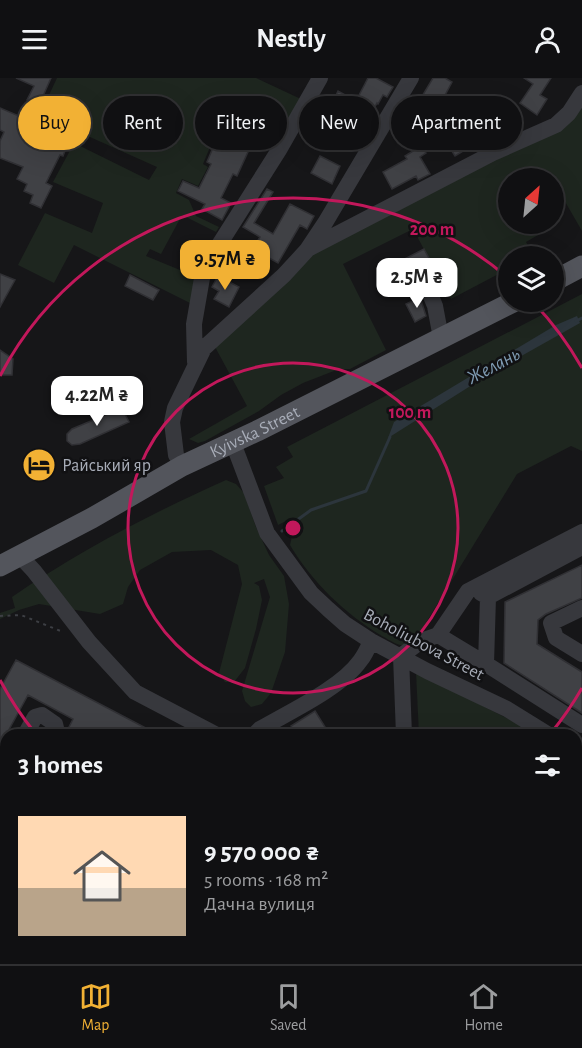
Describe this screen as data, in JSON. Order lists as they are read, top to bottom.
{
  "streets": {
    "main road": ["Kyivska Street"],
    "street": ["Boholiubova Street"]
  },
  "crossings": [
    ["Kyivska Street", "Boholiubova Street"]
  ],
  "water": ["Желань"],
  "places": {
    "hotel": ["Райський яр"]
  },
  "north": "top right",
  "page": {
    "header": "Nestly",
    "chip": [
      "Buy",
      "Rent",
      "Filters",
      "New",
      "Apartment"
    ],
    "price": ["9.57M ₴", "2.5M ₴", "4.22M ₴"],
    "heading": "3 homes",
    "list": [
      {
        "name": "9 570 000 ₴",
        "note": "5 rooms · 168 m² · Дачна вулиця"
      }
    ],
    "tabs": ["Map", "Saved", "Home"]
  },
  "rings": ["200 m", "100 m"]
}
